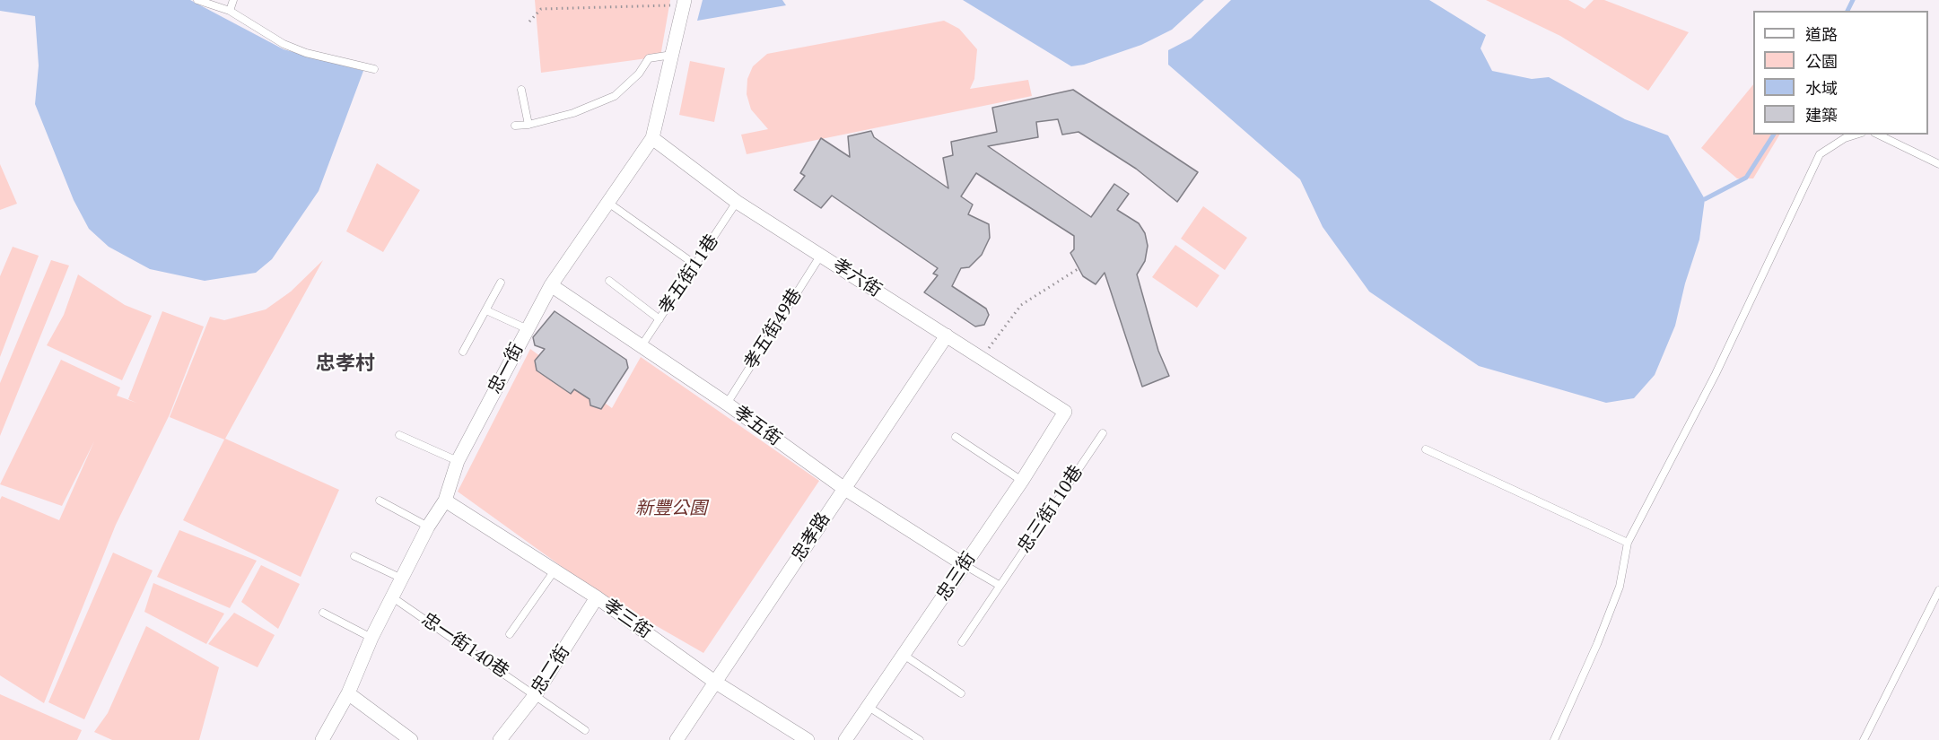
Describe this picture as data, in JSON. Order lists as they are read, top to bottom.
{
  "streets": {
    "street": [
      "孝六街",
      "忠一街",
      "孝五街",
      "忠孝路",
      "忠三街",
      "孝三街",
      "忠二街"
    ],
    "lane": [
      "孝五街11巷",
      "孝五街49巷",
      "忠三街110巷",
      "忠一街140巷"
    ]
  },
  "crossings": [
    ["孝五街11巷", "孝六街"],
    ["孝五街11巷", "孝五街"],
    ["孝六街", "孝五街49巷"],
    ["孝六街", "忠一街"],
    ["孝六街", "忠孝路"],
    ["孝六街", "忠三街"],
    ["孝五街49巷", "孝五街"],
    ["忠一街", "孝五街"],
    ["忠一街", "孝三街"],
    ["忠一街", "忠一街140巷"],
    ["孝五街", "忠孝路"],
    ["孝五街", "忠三街"],
    ["忠孝路", "孝三街"],
    ["孝三街", "忠二街"],
    ["忠一街140巷", "忠二街"]
  ],
  "districts": ["忠孝村"],
  "parks": ["新豐公園"],
  "legend": [
    "道路",
    "公園",
    "水域",
    "建築"
  ]
}
